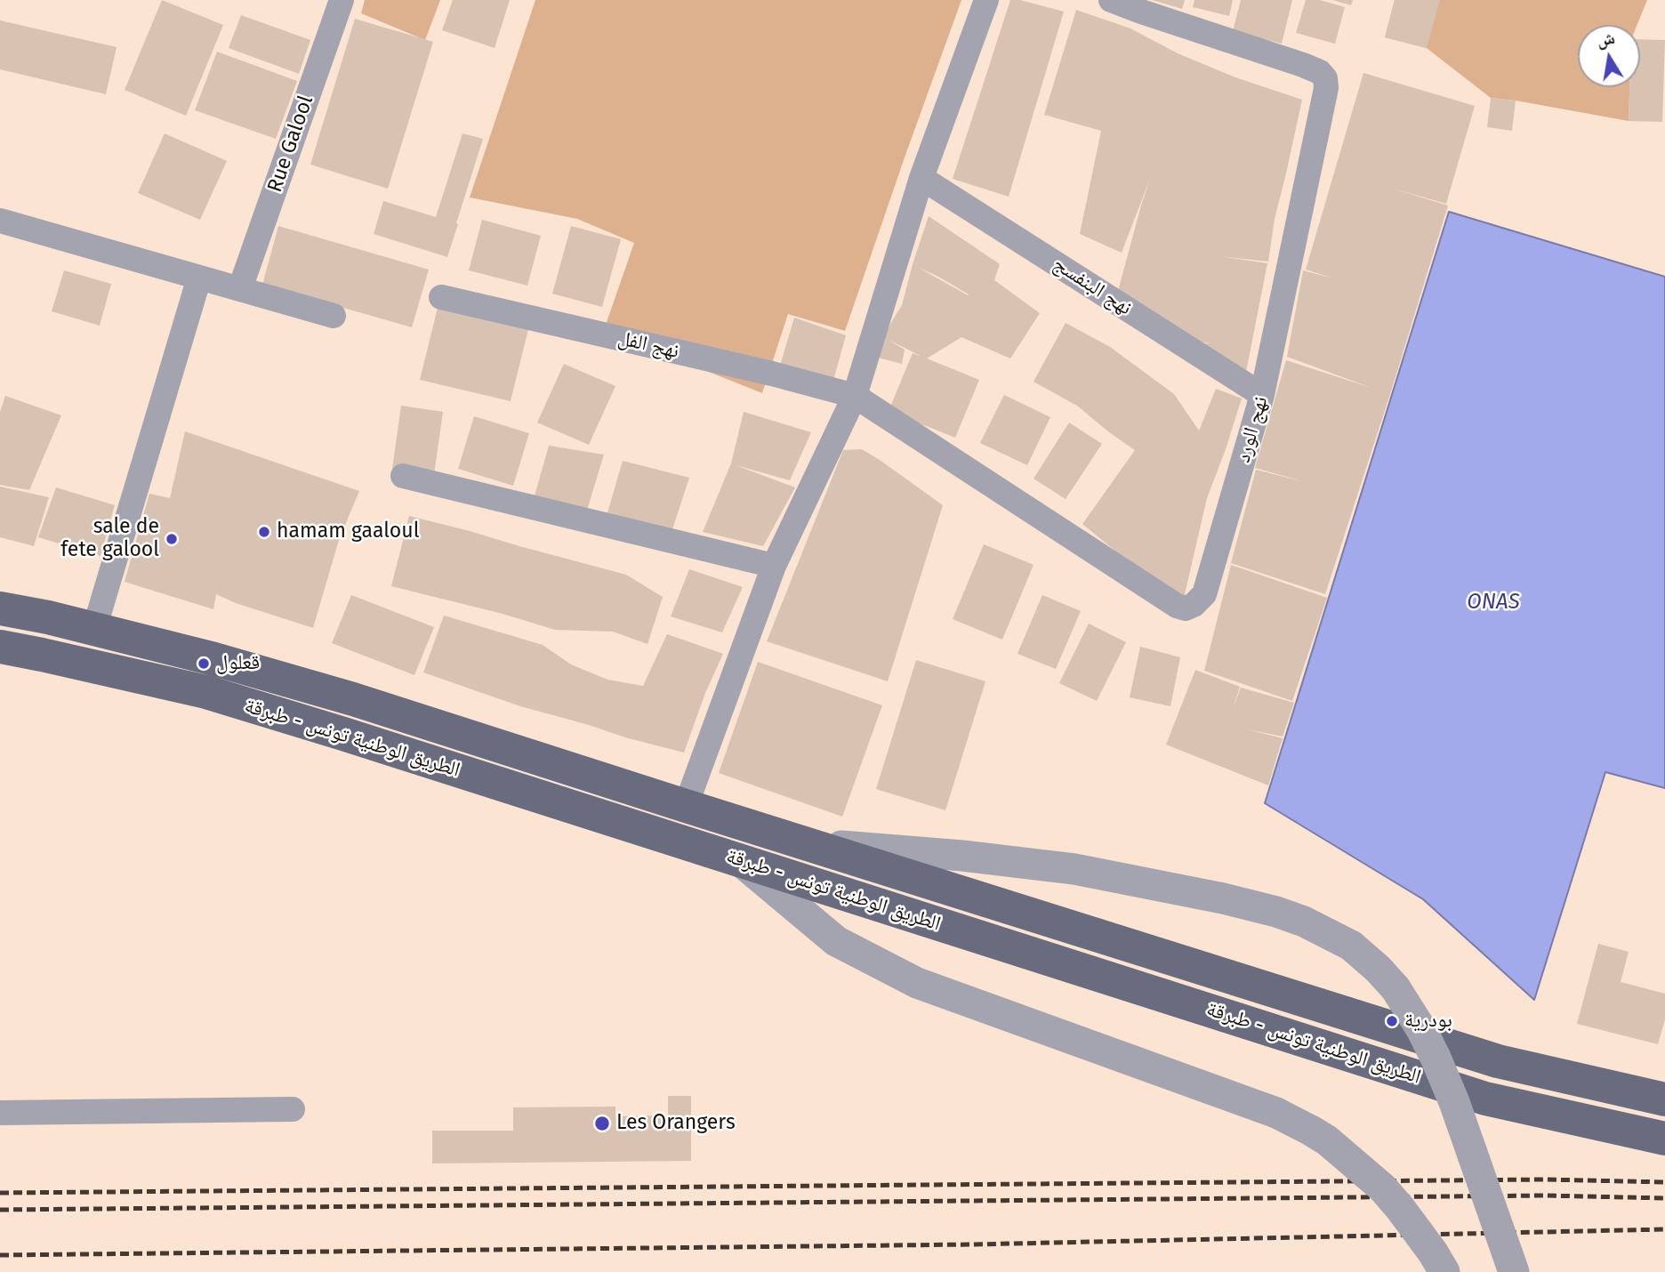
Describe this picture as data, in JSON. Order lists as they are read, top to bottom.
{
  "streets": {
    "main road": ["الطريق الوطنية تونس - طبرقة"],
    "street": [
      "Rue Galool",
      "نهج البنفسج",
      "نهج الفل",
      "نهج الورد"
    ]
  },
  "crossings": [
    ["نهج البنفسج", "نهج الورد"],
    ["نهج الفل", "نهج الورد"]
  ],
  "water": ["ONAS"],
  "places": [
    "hamam gaaloul",
    "sale de fete galool",
    "قعلول",
    "بودرية",
    "Les Orangers"
  ],
  "north": "top"
}
